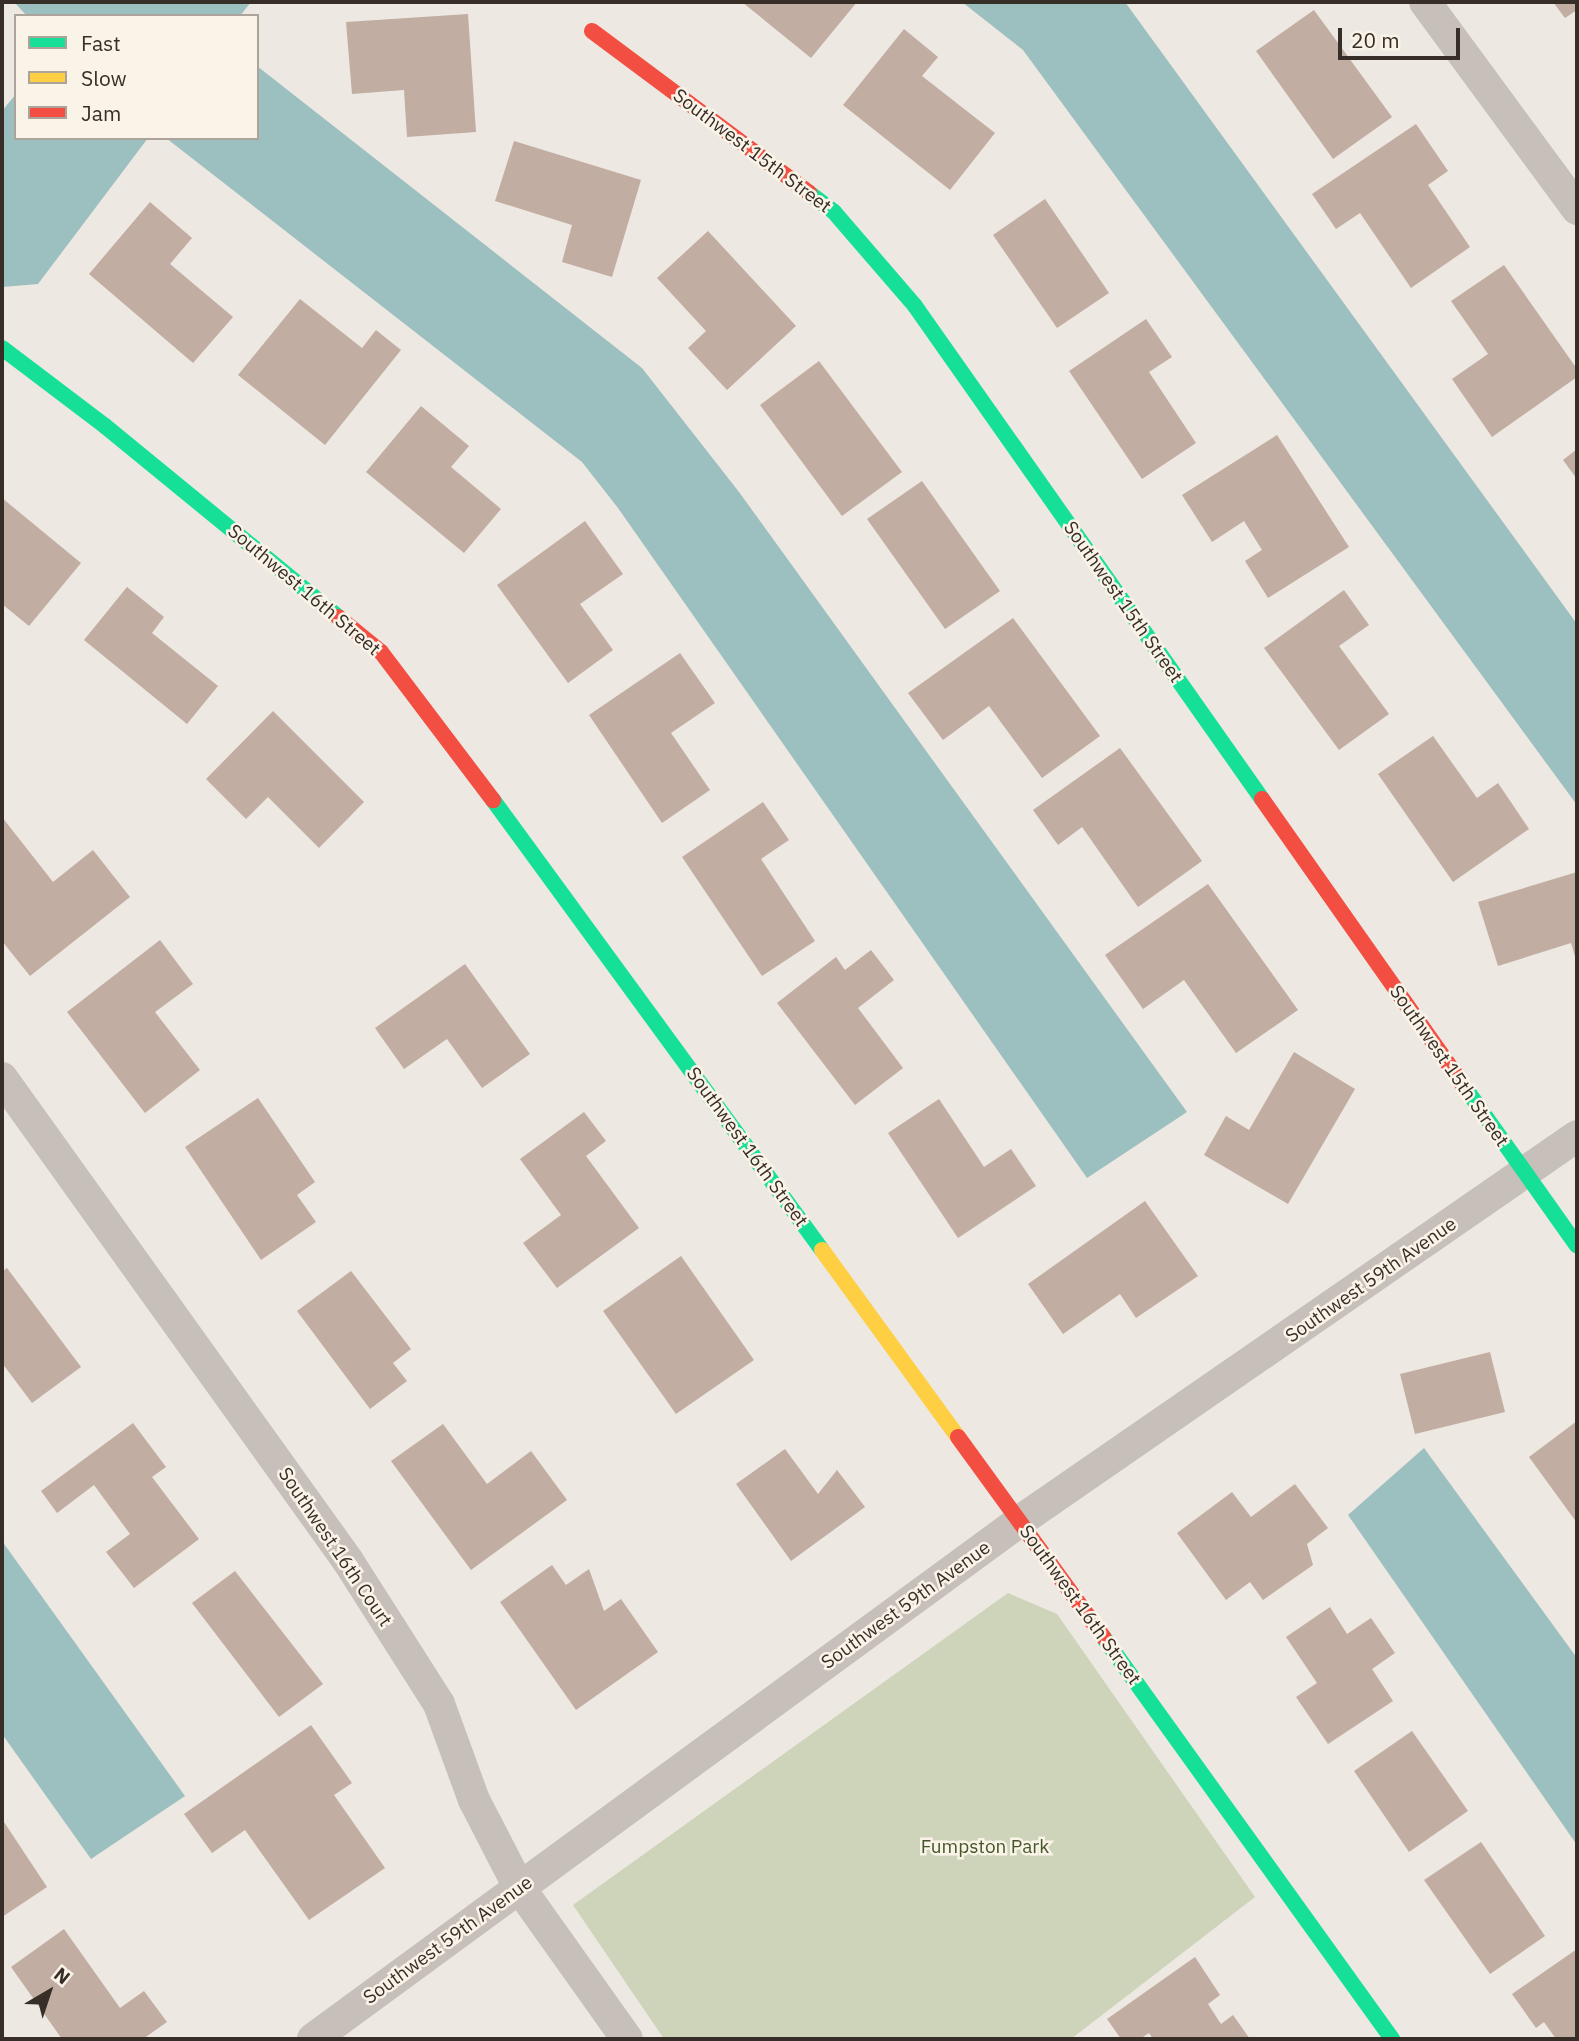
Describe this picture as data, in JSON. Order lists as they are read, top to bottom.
{
  "streets": {
    "street": [
      "Southwest 15th Street",
      "Southwest 16th Street",
      "Southwest 59th Avenue",
      "Southwest 16th Court"
    ]
  },
  "crossings": [
    ["Southwest 15th Street", "Southwest 59th Avenue"],
    ["Southwest 16th Street", "Southwest 59th Avenue"],
    ["Southwest 59th Avenue", "Southwest 16th Court"]
  ],
  "parks": ["Fumpston Park"],
  "legend": ["Fast", "Slow", "Jam"],
  "scale_bar": "20 m",
  "north": "top right"
}
